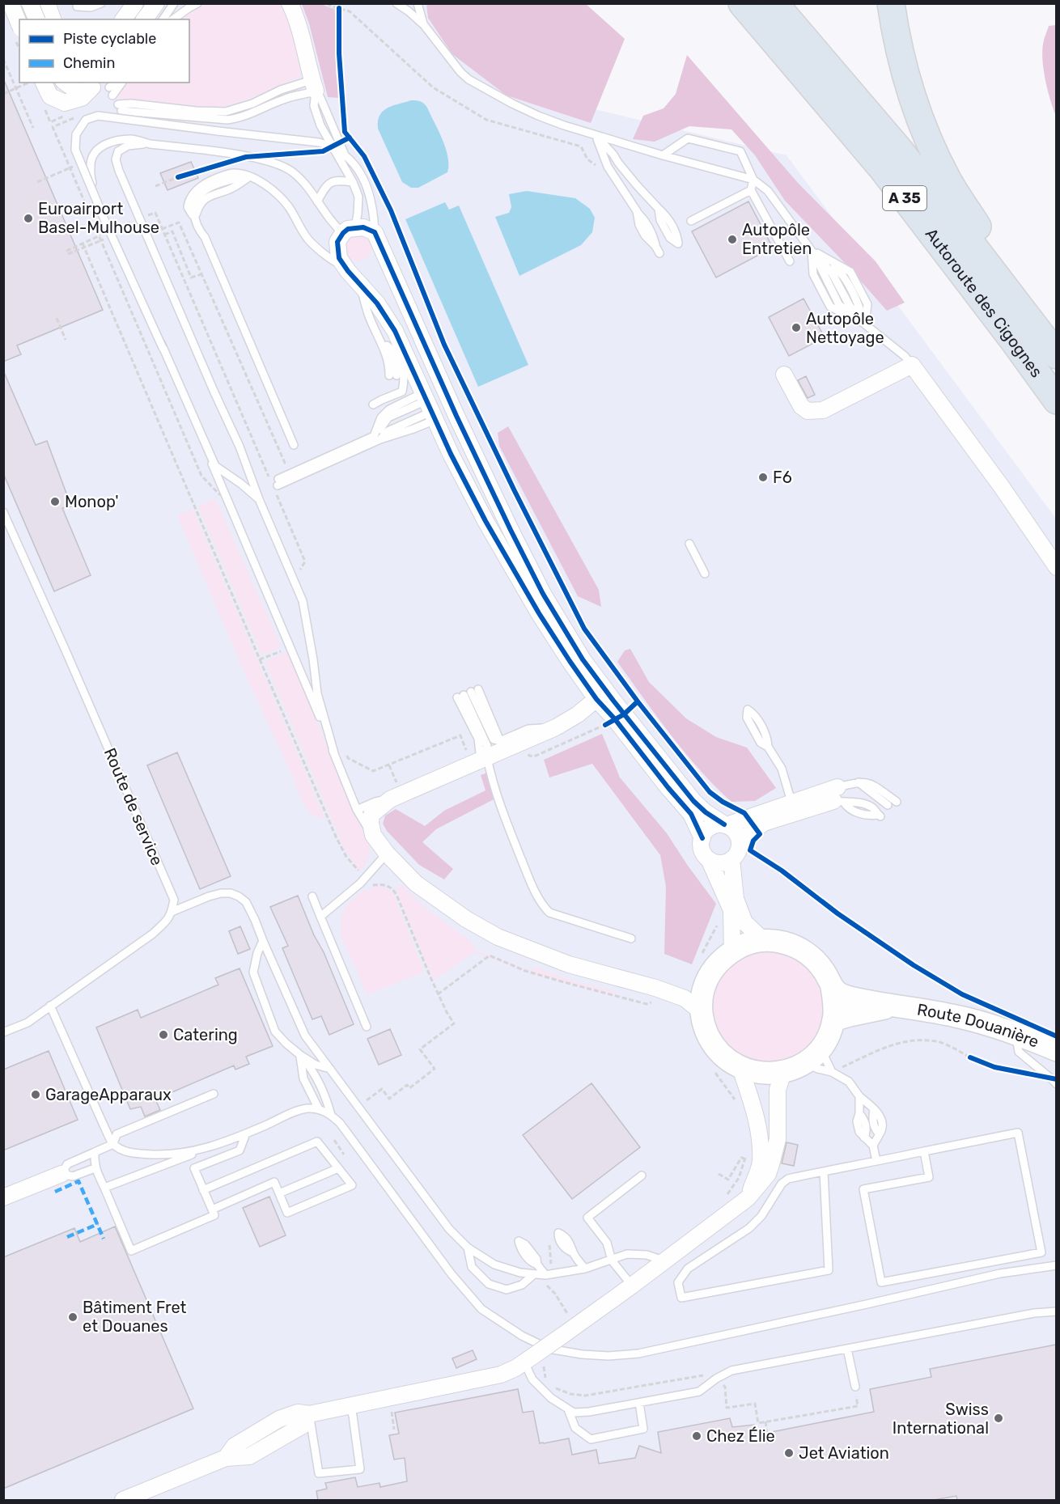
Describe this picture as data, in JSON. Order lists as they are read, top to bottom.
{
  "streets": {
    "highway": ["A 35", "Autoroute des Cigognes"],
    "main road": ["Route Douanière"],
    "lane": ["Route de service"]
  },
  "places": [
    "Euroairport Basel-Mulhouse",
    "Autopôle Entretien",
    "Autopôle Nettoyage",
    "F6",
    "Monop'",
    "Catering",
    "GarageApparaux",
    "Bâtiment Fret et Douanes",
    "Swiss International",
    "Chez Élie",
    "Jet Aviation"
  ],
  "legend": ["Piste cyclable", "Chemin"]
}
